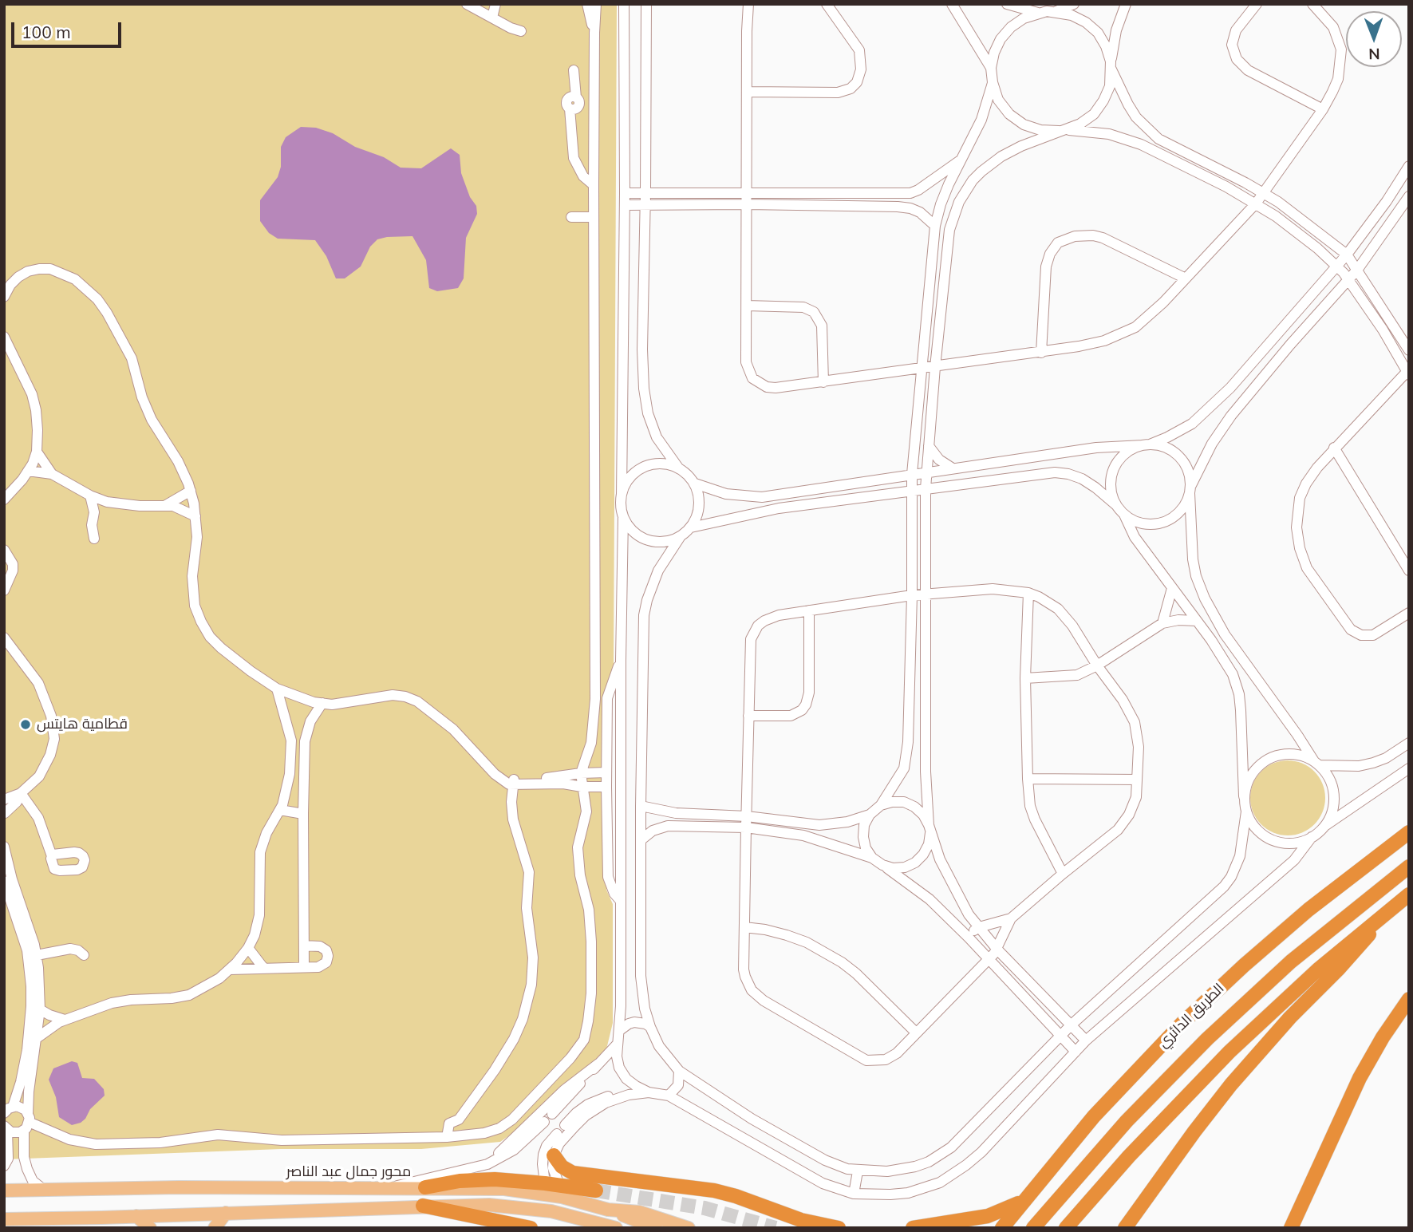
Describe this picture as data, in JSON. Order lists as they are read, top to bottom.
{
  "streets": {
    "highway": ["الطريق الدائري"],
    "main road": ["محور جمال عبد الناصر"]
  },
  "places": ["قطامية هايتس"],
  "scale_bar": "100 m",
  "north": "bottom"
}
